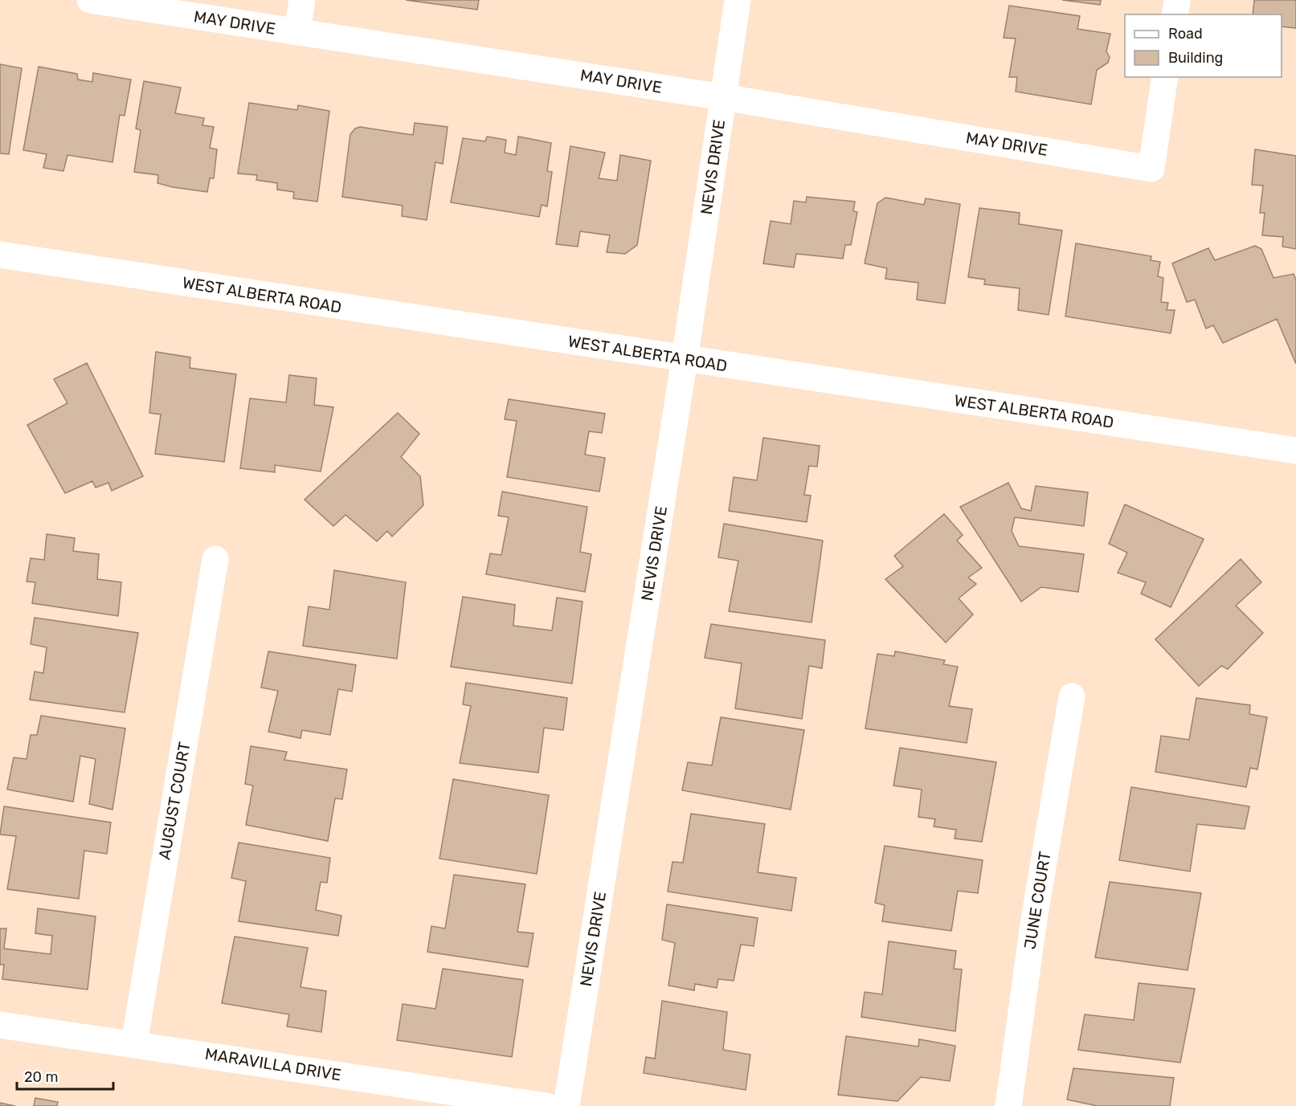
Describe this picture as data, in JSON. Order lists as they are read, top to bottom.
{
  "streets": {
    "street": [
      "MAY DRIVE",
      "NEVIS DRIVE",
      "WEST ALBERTA ROAD",
      "AUGUST COURT",
      "JUNE COURT",
      "MARAVILLA DRIVE"
    ]
  },
  "crossings": [
    ["MAY DRIVE", "NEVIS DRIVE"],
    ["NEVIS DRIVE", "WEST ALBERTA ROAD"],
    ["AUGUST COURT", "MARAVILLA DRIVE"]
  ],
  "legend": ["Road", "Building"],
  "scale_bar": "20 m"
}
